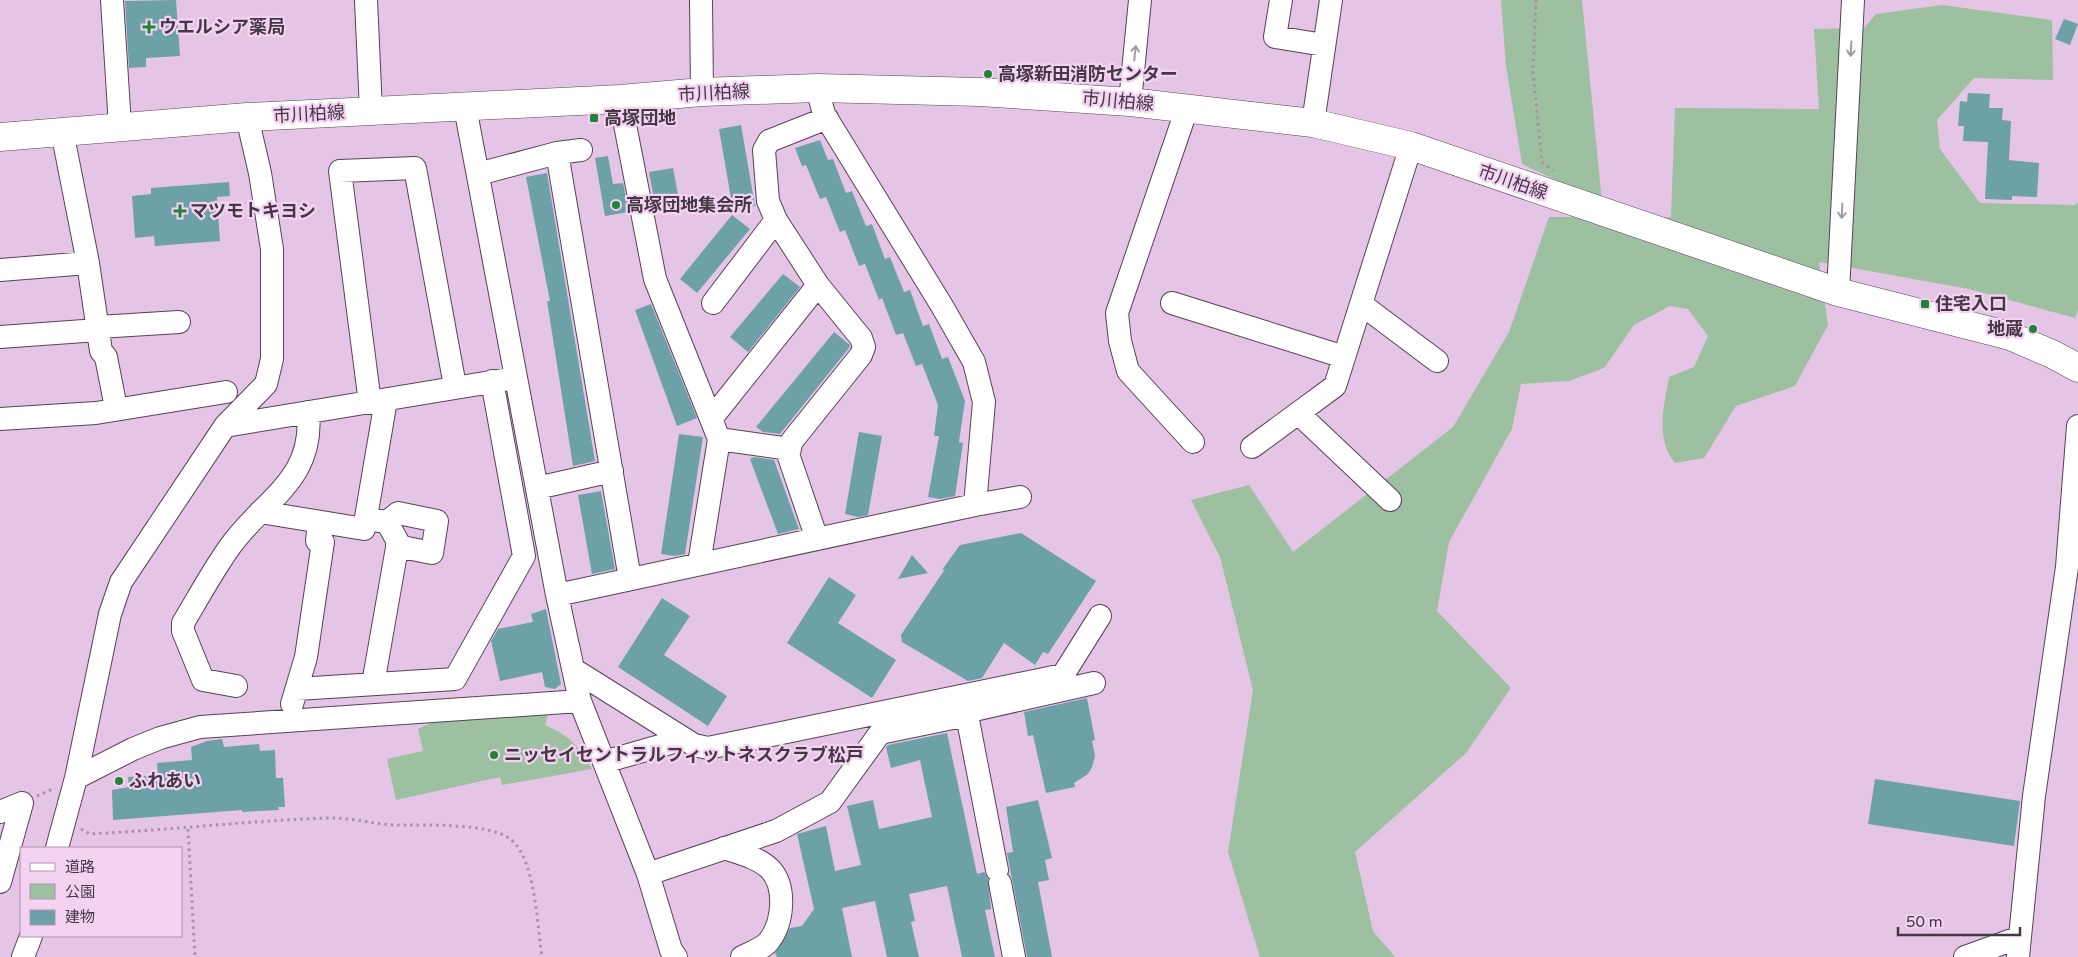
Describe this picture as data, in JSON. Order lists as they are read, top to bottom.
{
  "streets": {
    "main road": ["市川柏線"]
  },
  "places": {
    "health": ["ウエルシア薬局", "マツモトキヨシ"],
    "other": [
      "高塚新田消防センター",
      "高塚団地集会所",
      "地蔵",
      "ニッセイセントラルフィットネスクラブ松戸",
      "ふれあい"
    ],
    "transit": ["高塚団地", "住宅入口"]
  },
  "legend": ["道路", "公園", "建物"],
  "scale_bar": "50 m"
}
